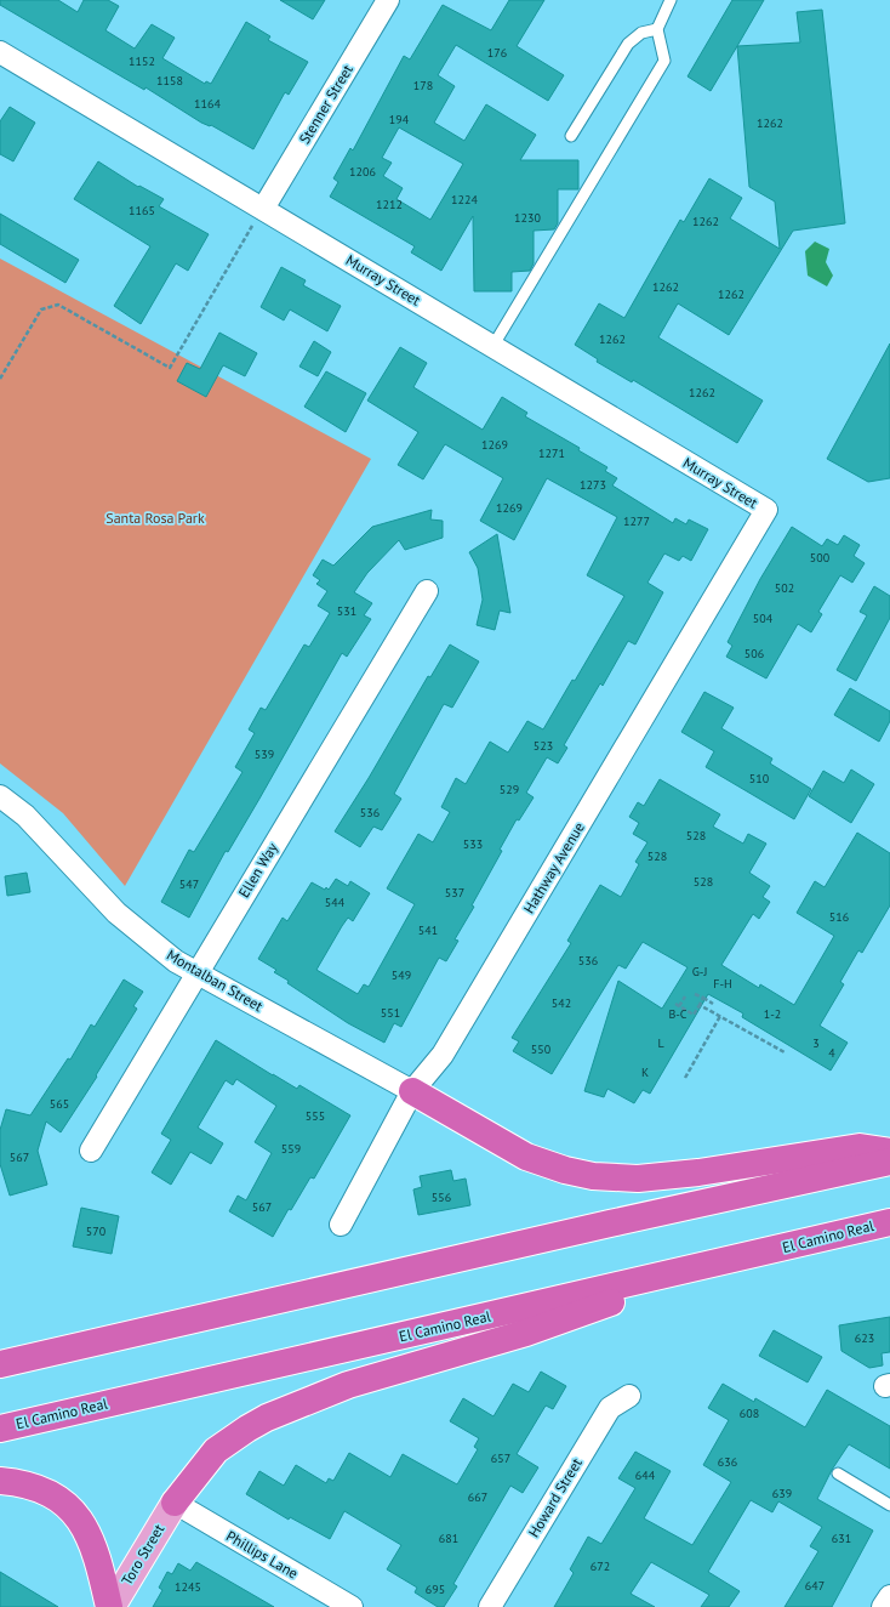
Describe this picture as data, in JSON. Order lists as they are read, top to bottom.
{
  "streets": {
    "highway": ["El Camino Real"],
    "main road": ["Toro Street"],
    "street": [
      "Stenner Street",
      "Murray Street",
      "Hathway Avenue",
      "Ellen Way",
      "Montalban Street",
      "Howard Street",
      "Phillips Lane"
    ]
  },
  "crossings": [
    ["Stenner Street", "Murray Street"],
    ["Murray Street", "Hathway Avenue"],
    ["Hathway Avenue", "Montalban Street"],
    ["Ellen Way", "Montalban Street"],
    ["Toro Street", "Phillips Lane"]
  ],
  "parks": ["Santa Rosa Park"],
  "house_numbers": [
    "176",
    "1152",
    "1158",
    "178",
    "1164",
    "194",
    "1262",
    "1206",
    "1224",
    "1212",
    "1165",
    "1230",
    "1262",
    "1262",
    "1262",
    "1262",
    "1262",
    "1269",
    "1271",
    "1273",
    "1269",
    "1277",
    "500",
    "502",
    "531",
    "504",
    "506",
    "523",
    "539",
    "510",
    "529",
    "536",
    "528",
    "533",
    "528",
    "528",
    "547",
    "537",
    "544",
    "516",
    "541",
    "536",
    "G-J",
    "549",
    "F-H",
    "542",
    "551",
    "B-C",
    "1-2",
    "L",
    "3",
    "550",
    "4",
    "K",
    "565",
    "555",
    "559",
    "567",
    "556",
    "567",
    "570",
    "623",
    "608",
    "657",
    "636",
    "644",
    "639",
    "667",
    "681",
    "631",
    "672",
    "647",
    "1245",
    "695"
  ]
}
